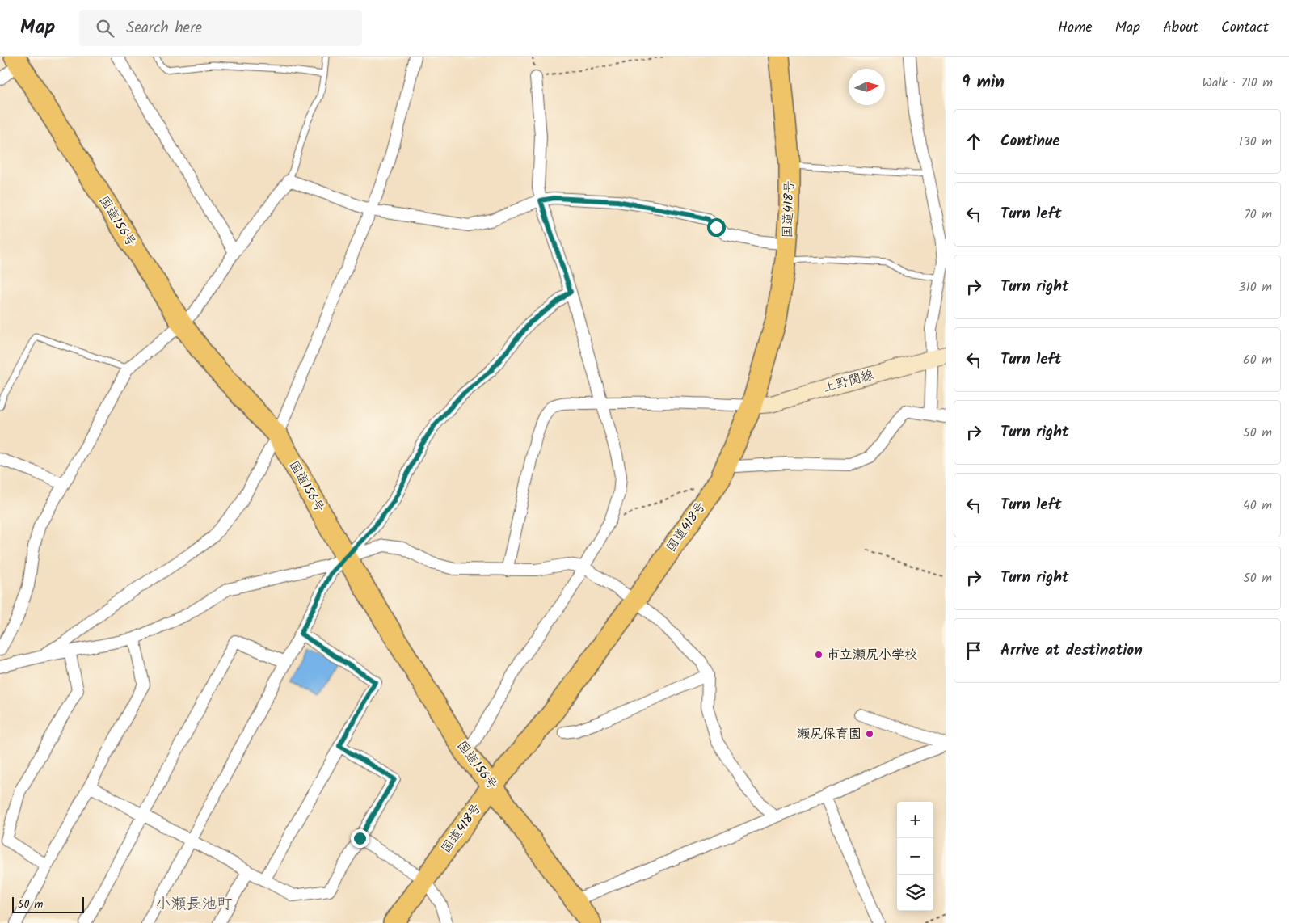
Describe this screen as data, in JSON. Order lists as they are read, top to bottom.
{
  "streets": {
    "highway": ["国道418号", "国道156号"],
    "main road": ["上野関線"]
  },
  "crossings": [
    ["国道418号", "国道156号"],
    ["国道418号", "上野関線"]
  ],
  "districts": ["小瀬長池町"],
  "places": ["市立瀬尻小学校", "瀬尻保育園"],
  "scale_bar": "50 m",
  "north": "right",
  "page": {
    "header": "Map",
    "search": "Search here",
    "nav": [
      "Home",
      "Map",
      "About",
      "Contact"
    ],
    "heading": ["9 min", "Walk · 710 m"],
    "list": [
      ["Continue", "130 m"],
      ["Turn left", "70 m"],
      ["Turn right", "310 m"],
      ["Turn left", "60 m"],
      ["Turn right", "50 m"],
      ["Turn left", "40 m"],
      ["Turn right", "50 m"],
      "Arrive at destination"
    ],
    "map_buttons": ["+", "−"],
    "scale": "50 m"
  }
}
